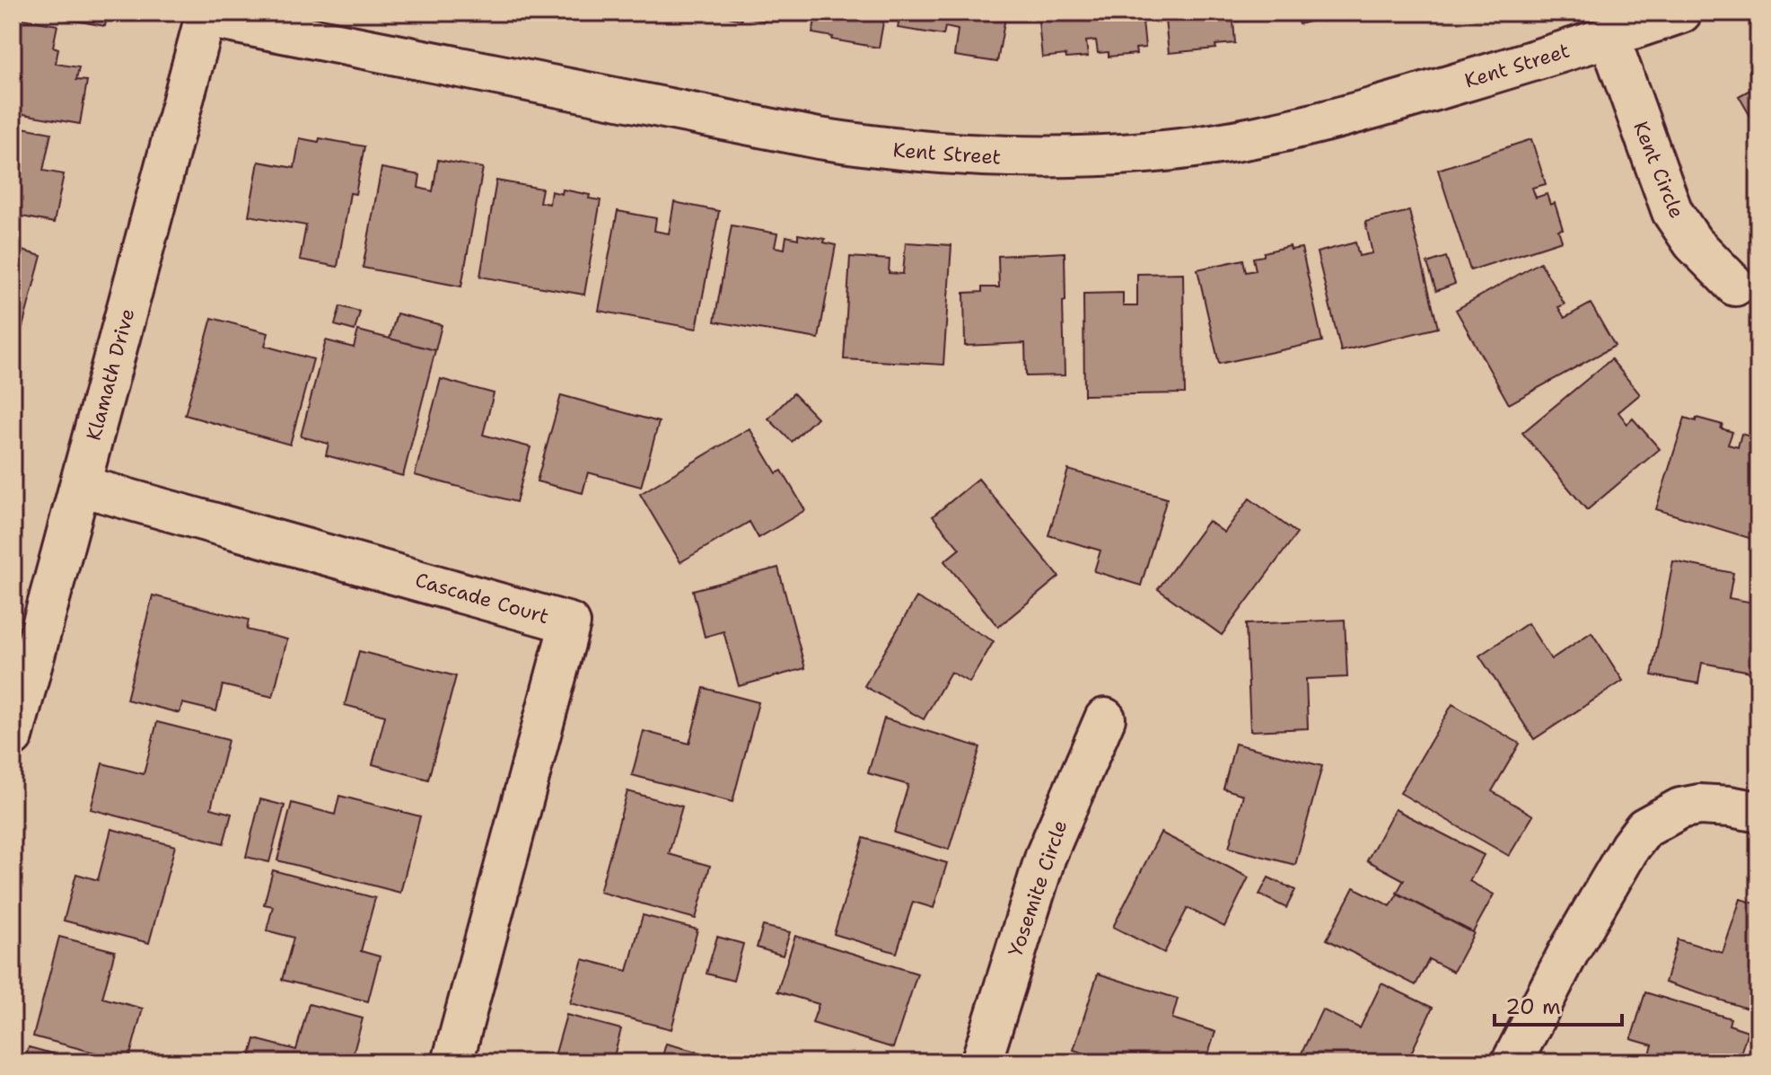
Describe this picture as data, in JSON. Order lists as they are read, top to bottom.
{
  "streets": {
    "street": [
      "Kent Street",
      "Kent Circle",
      "Klamath Drive",
      "Cascade Court",
      "Yosemite Circle"
    ]
  },
  "crossings": [
    ["Kent Street", "Kent Circle"],
    ["Kent Street", "Klamath Drive"],
    ["Klamath Drive", "Cascade Court"]
  ],
  "scale_bar": "20 m"
}
